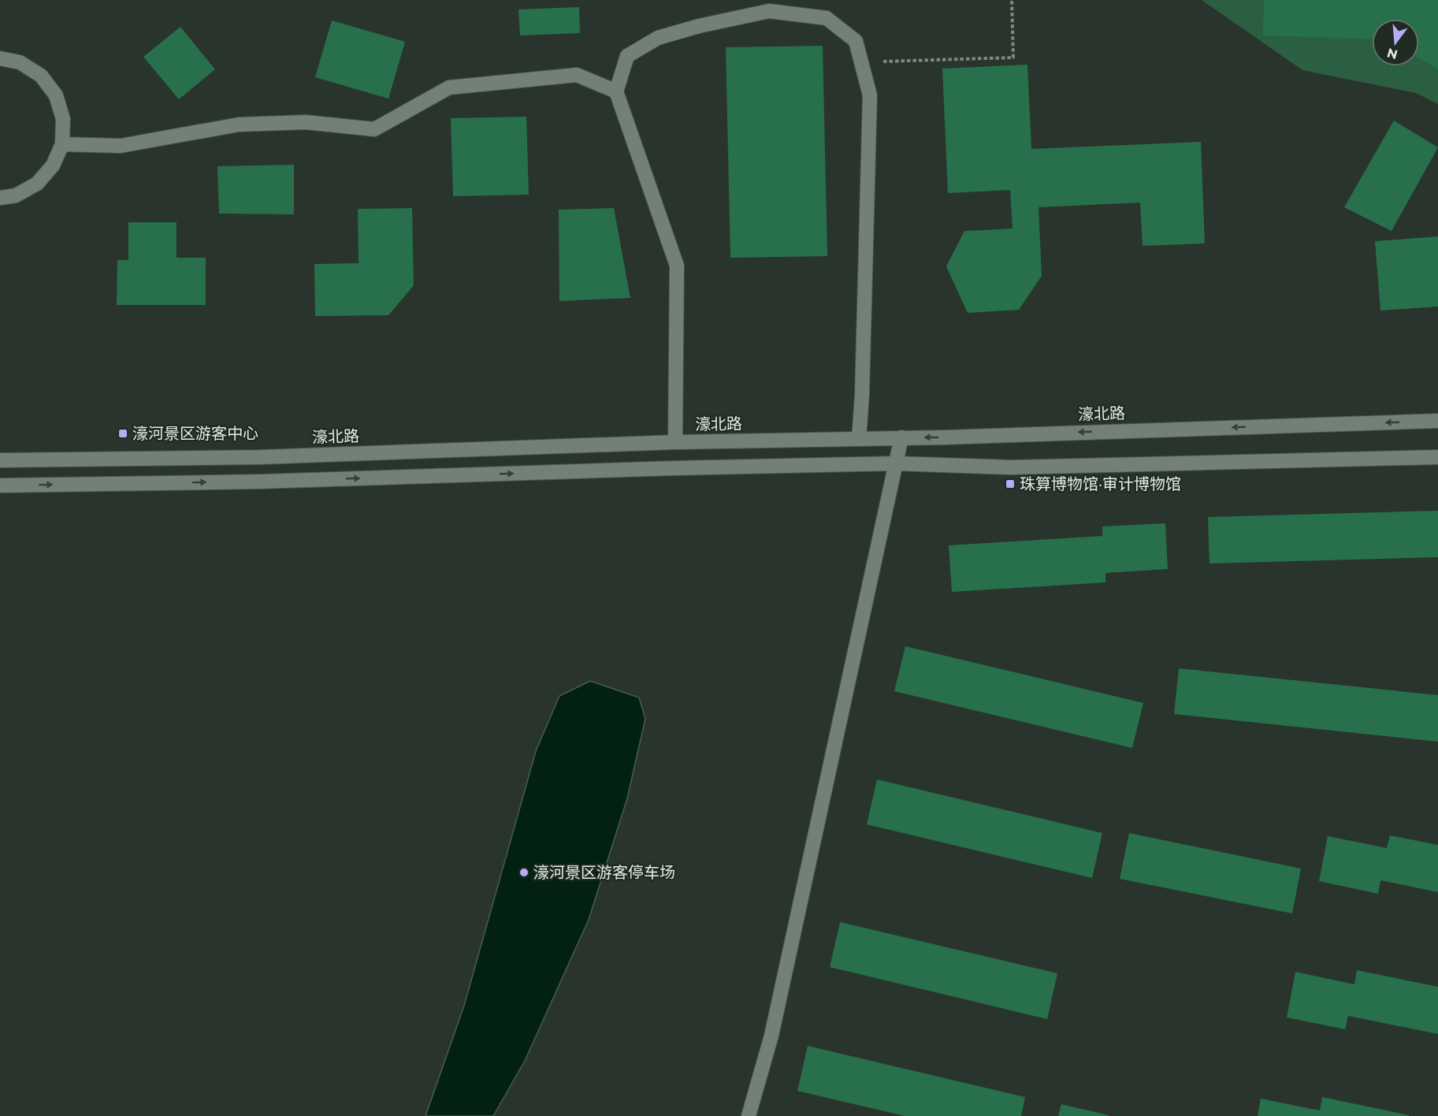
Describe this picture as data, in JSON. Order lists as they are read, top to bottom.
{
  "streets": {
    "street": ["濠北路"]
  },
  "places": {
    "transit": ["濠河景区游客中心", "珠算博物馆·审计博物馆"],
    "other": ["濠河景区游客停车场"]
  },
  "north": "bottom"
}
